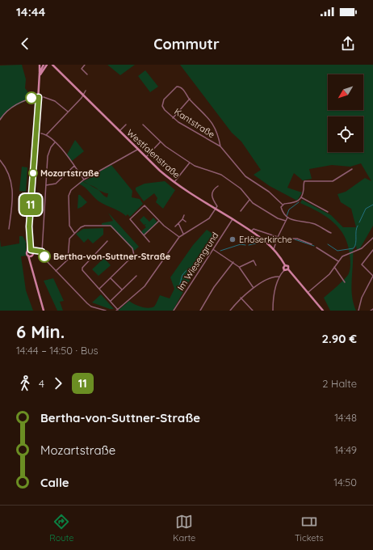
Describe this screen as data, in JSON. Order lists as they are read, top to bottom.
{
  "streets": {
    "main road": ["Westfalenstraße"],
    "street": ["Kantstraße", "Im Wiesengrund"]
  },
  "crossings": [
    ["Westfalenstraße", "Im Wiesengrund"]
  ],
  "places": ["Mozartstraße", "Erlöserkirche", "Bertha-von-Suttner-Straße"],
  "lines": ["bus line 11"],
  "north": "bottom left",
  "page": {
    "status": "14:44",
    "header": "Commutr",
    "on_map": "11",
    "heading": ["6 Min.", "14:44 – 14:50 · Bus", "2.90 €"],
    "legs": ["4", "11", "2 Halte"],
    "list": [
      {
        "name": "Bertha-von-Suttner-Straße",
        "value": "14:48"
      },
      {
        "name": "Mozartstraße",
        "value": "14:49"
      },
      {
        "name": "Calle",
        "value": "14:50"
      }
    ],
    "tabs": ["Route", "Karte", "Tickets"]
  }
}
